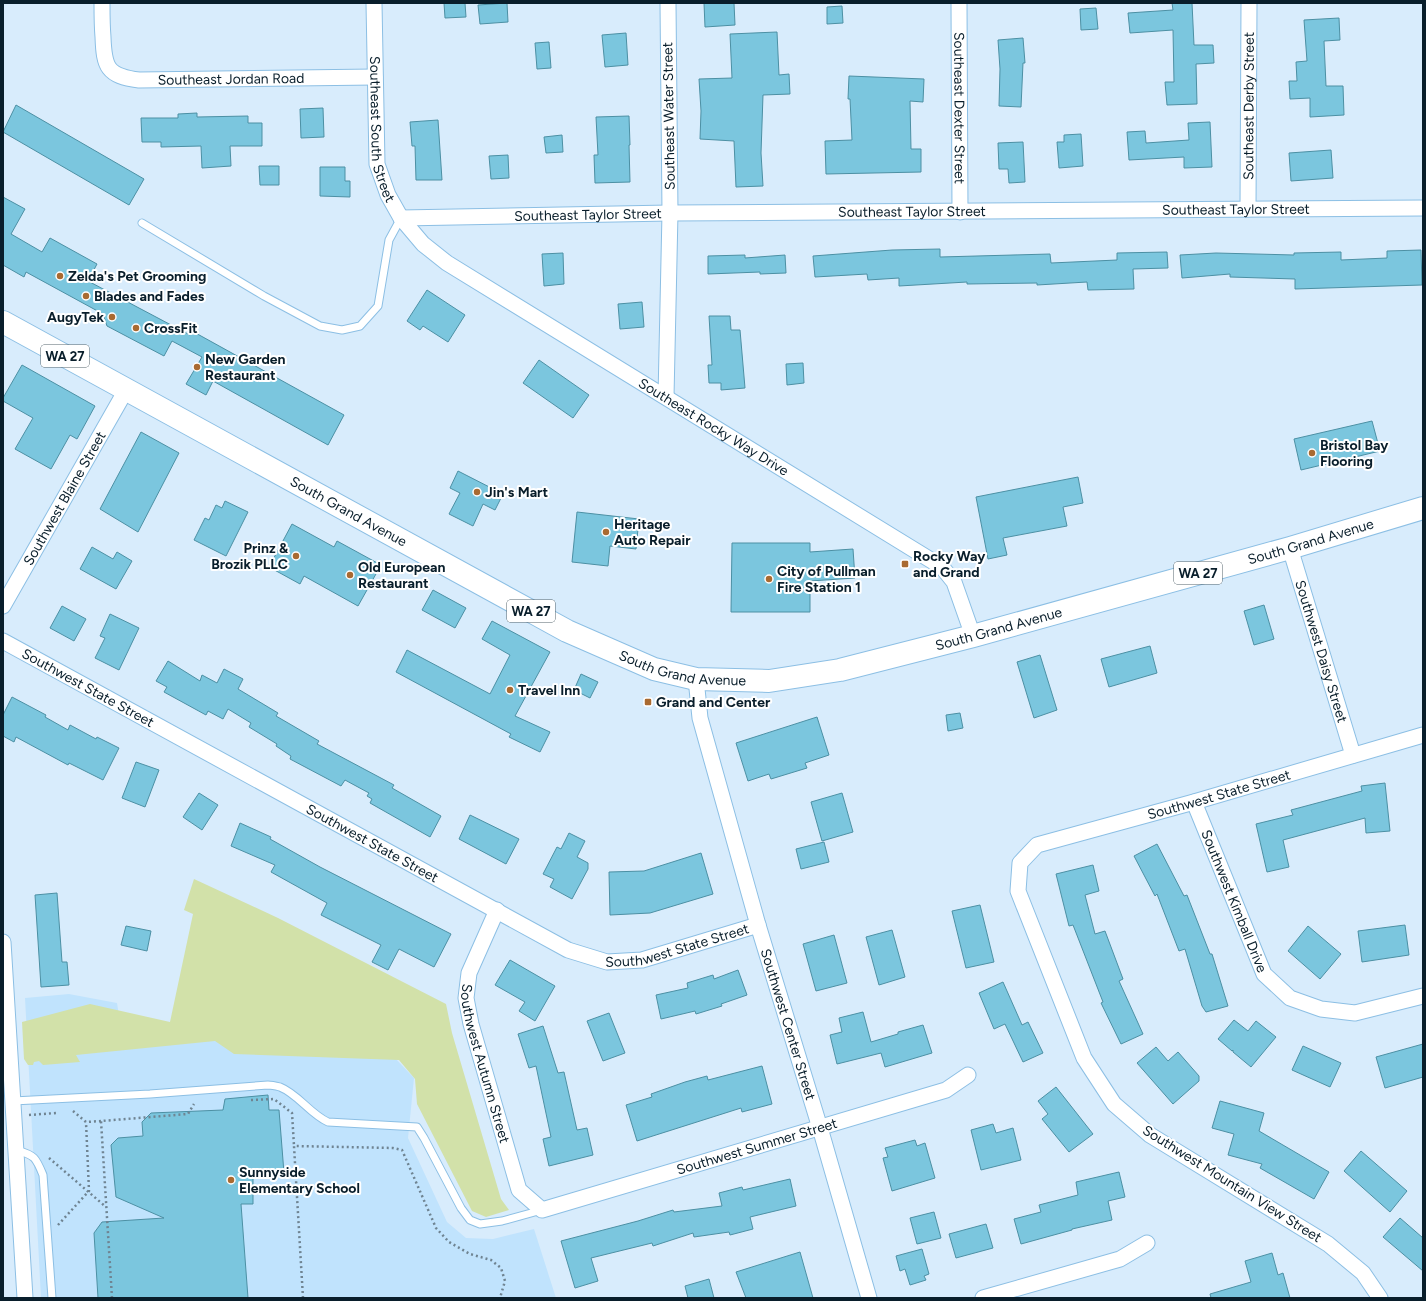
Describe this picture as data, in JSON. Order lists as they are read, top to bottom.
{
  "streets": {
    "main road": ["WA 27", "South Grand Avenue"],
    "street": [
      "Southeast Jordan Road",
      "Southeast Derby Street",
      "Southeast Dexter Street",
      "Southeast Water Street",
      "Southeast South Street",
      "Southeast Taylor Street",
      "Southeast Rocky Way Drive",
      "Southwest Blaine Street",
      "Southwest Daisy Street",
      "Southwest State Street",
      "Southwest Kimball Drive",
      "Southwest Center Street",
      "Southwest Autumn Street",
      "Southwest Summer Street",
      "Southwest Mountain View Street"
    ]
  },
  "crossings": [
    ["Southeast Jordan Road", "Southeast South Street"],
    ["Southeast Derby Street", "Southeast Taylor Street"],
    ["Southeast Dexter Street", "Southeast Taylor Street"],
    ["Southeast Water Street", "Southeast Taylor Street"],
    ["Southeast Water Street", "Southeast Rocky Way Drive"],
    ["Southeast South Street", "Southeast Taylor Street"],
    ["Southeast South Street", "Southeast Rocky Way Drive"],
    ["Southeast Rocky Way Drive", "South Grand Avenue"],
    ["Southwest Blaine Street", "South Grand Avenue"],
    ["South Grand Avenue", "Southwest Daisy Street"],
    ["South Grand Avenue", "Southwest Center Street"],
    ["Southwest Daisy Street", "Southwest State Street"],
    ["Southwest State Street", "Southwest Kimball Drive"],
    ["Southwest State Street", "Southwest Center Street"],
    ["Southwest State Street", "Southwest Autumn Street"],
    ["Southwest State Street", "Southwest Mountain View Street"],
    ["Southwest Center Street", "Southwest Summer Street"],
    ["Southwest Autumn Street", "Southwest Summer Street"]
  ],
  "places": {
    "other": [
      "Zelda's Pet Grooming",
      "Blades and Fades",
      "AugyTek",
      "CrossFit",
      "New Garden Restaurant",
      "Bristol Bay Flooring",
      "Jin's Mart",
      "Heritage Auto Repair",
      "Prinz & Brozik PLLC",
      "Old European Restaurant",
      "City of Pullman Fire Station 1",
      "Travel Inn",
      "Sunnyside Elementary School"
    ],
    "transit": ["Rocky Way and Grand", "Grand and Center"]
  }
}
